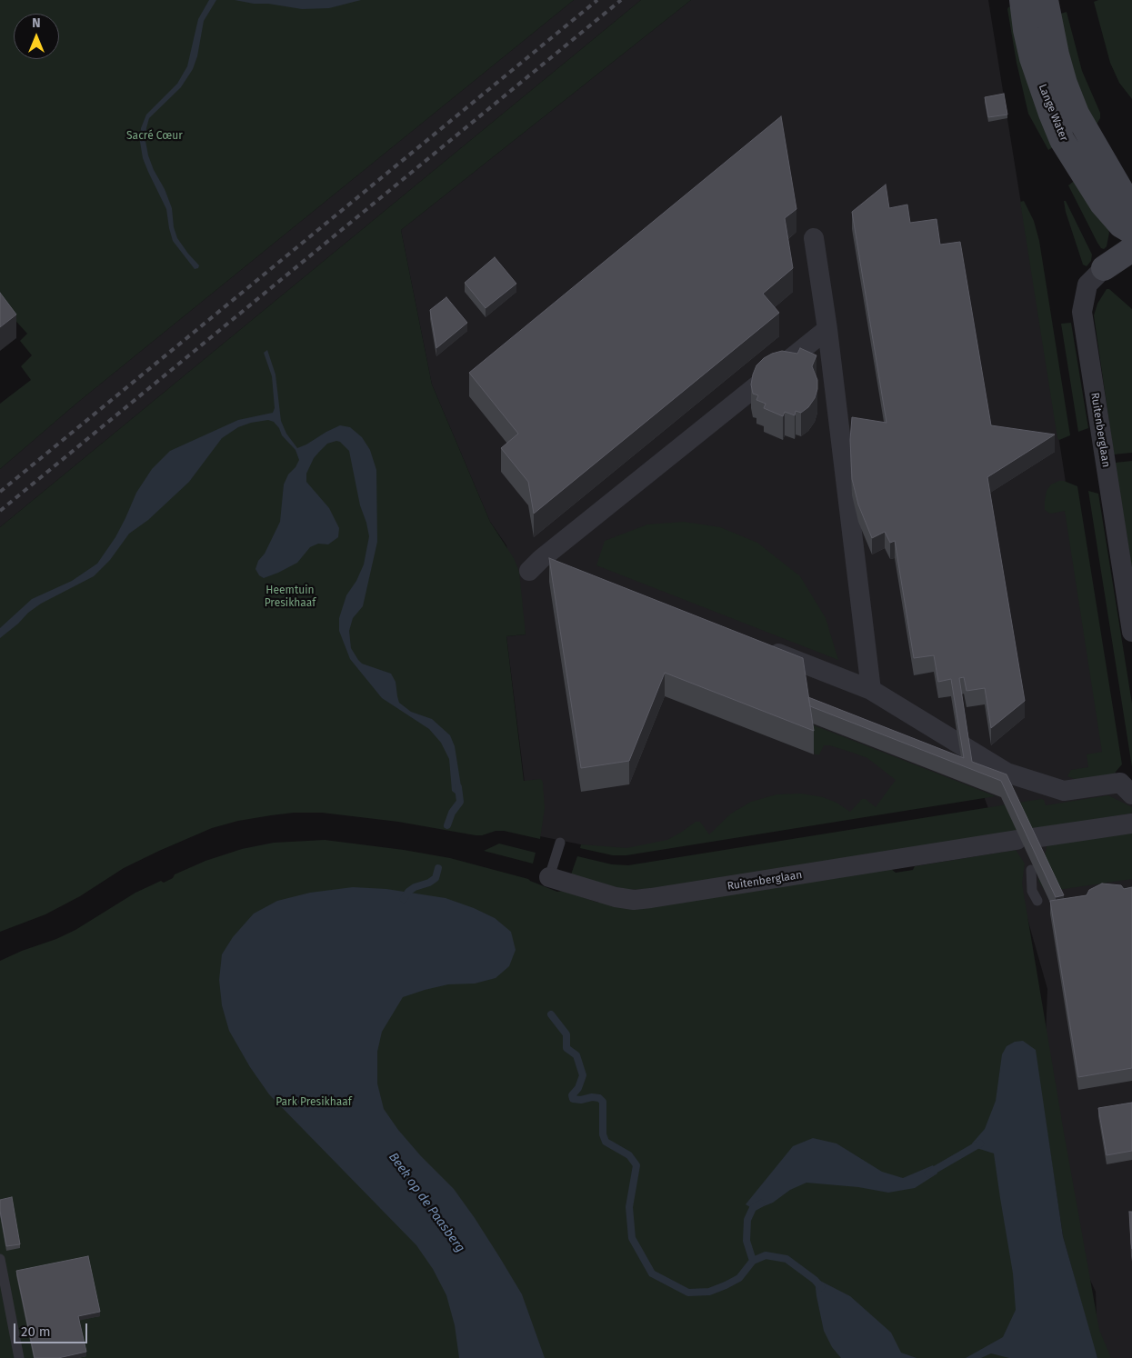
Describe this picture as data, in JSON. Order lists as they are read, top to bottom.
{
  "streets": {
    "street": ["Lange Water", "Ruitenberglaan"]
  },
  "water": ["Beek op de Paasberg"],
  "parks": ["Sacré Cœur", "Heemtuin Presikhaaf", "Park Presikhaaf"],
  "scale_bar": "20 m",
  "north": "top"
}
